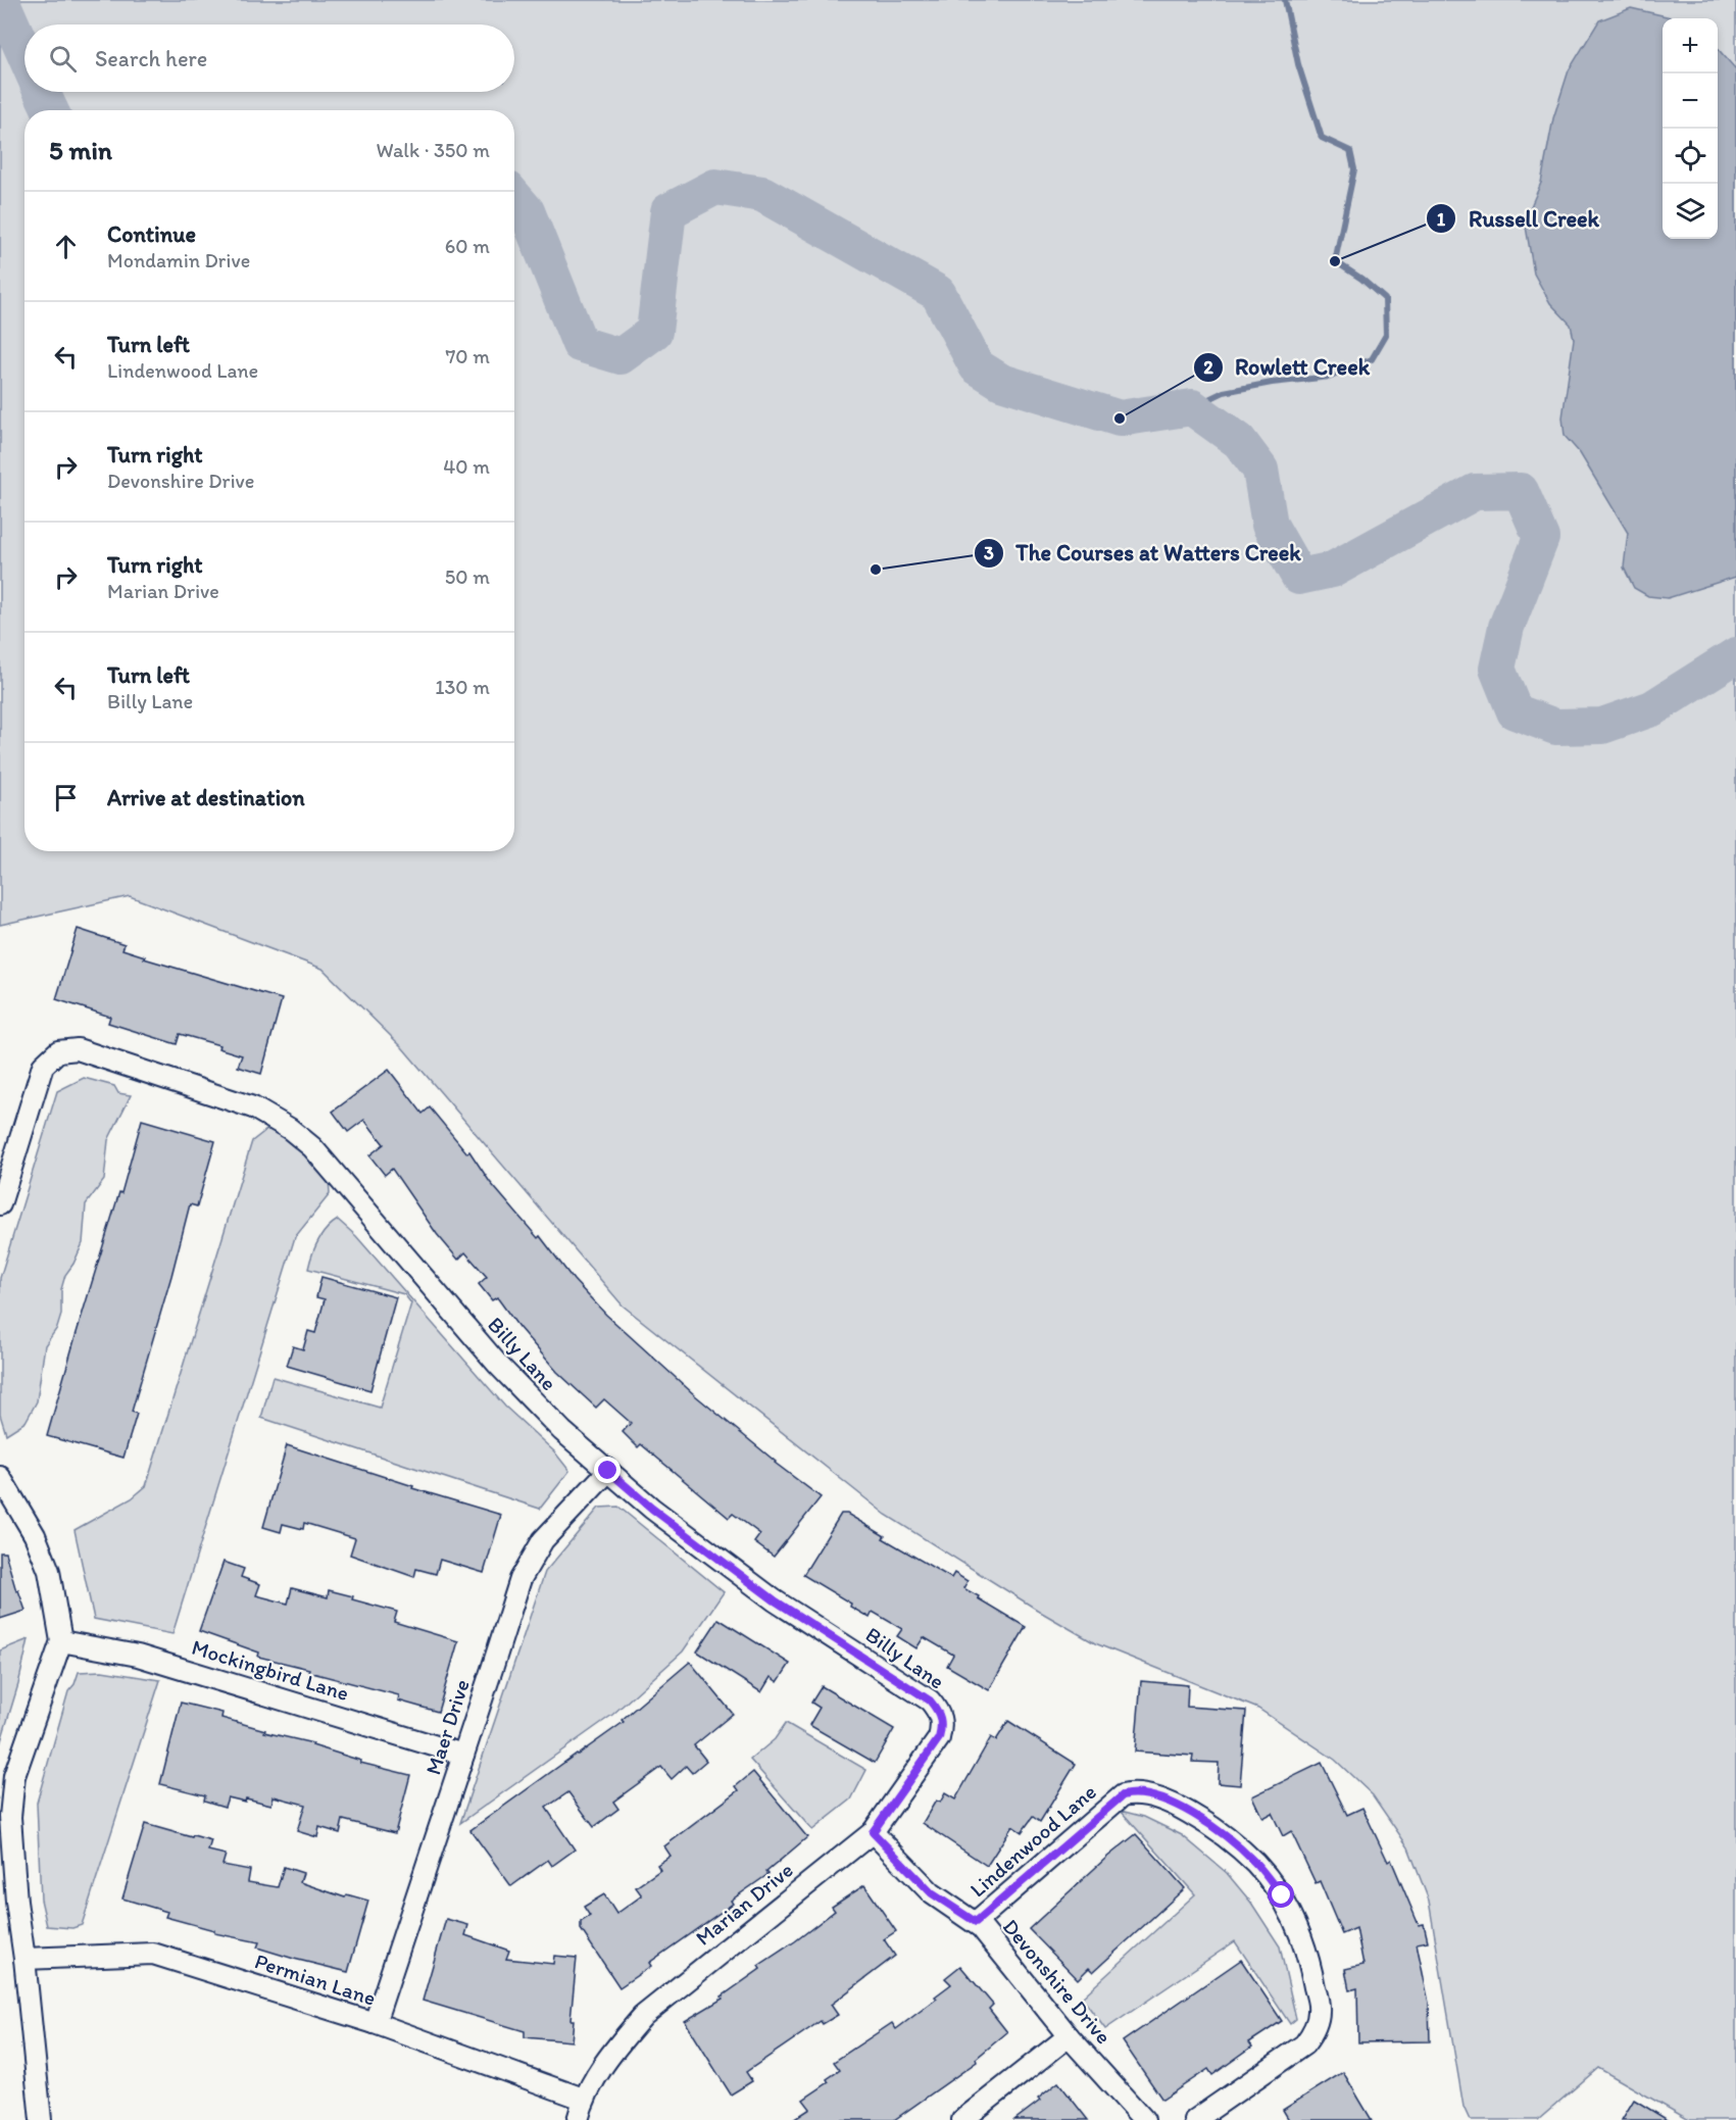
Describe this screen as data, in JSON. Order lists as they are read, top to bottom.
{
  "streets": {
    "street": [
      "Billy Lane",
      "Mockingbird Lane",
      "Maer Drive",
      "Lindenwood Lane",
      "Marian Drive",
      "Permian Lane",
      "Devonshire Drive"
    ]
  },
  "crossings": [
    ["Billy Lane", "Maer Drive"],
    ["Billy Lane", "Marian Drive"],
    ["Mockingbird Lane", "Maer Drive"],
    ["Maer Drive", "Permian Lane"],
    ["Lindenwood Lane", "Devonshire Drive"],
    ["Marian Drive", "Permian Lane"],
    ["Marian Drive", "Devonshire Drive"]
  ],
  "places": ["Russell Creek", "Rowlett Creek", "The Courses at Watters Creek"],
  "page": {
    "map_buttons": ["+", "−"],
    "search": "Search here",
    "heading": ["5 min", "Walk · 350 m"],
    "list": [
      ["Continue", "Mondamin Drive", "60 m"],
      ["Turn left", "Lindenwood Lane", "70 m"],
      ["Turn right", "Devonshire Drive", "40 m"],
      ["Turn right", "Marian Drive", "50 m"],
      ["Turn left", "Billy Lane", "130 m"],
      "Arrive at destination"
    ]
  }
}
